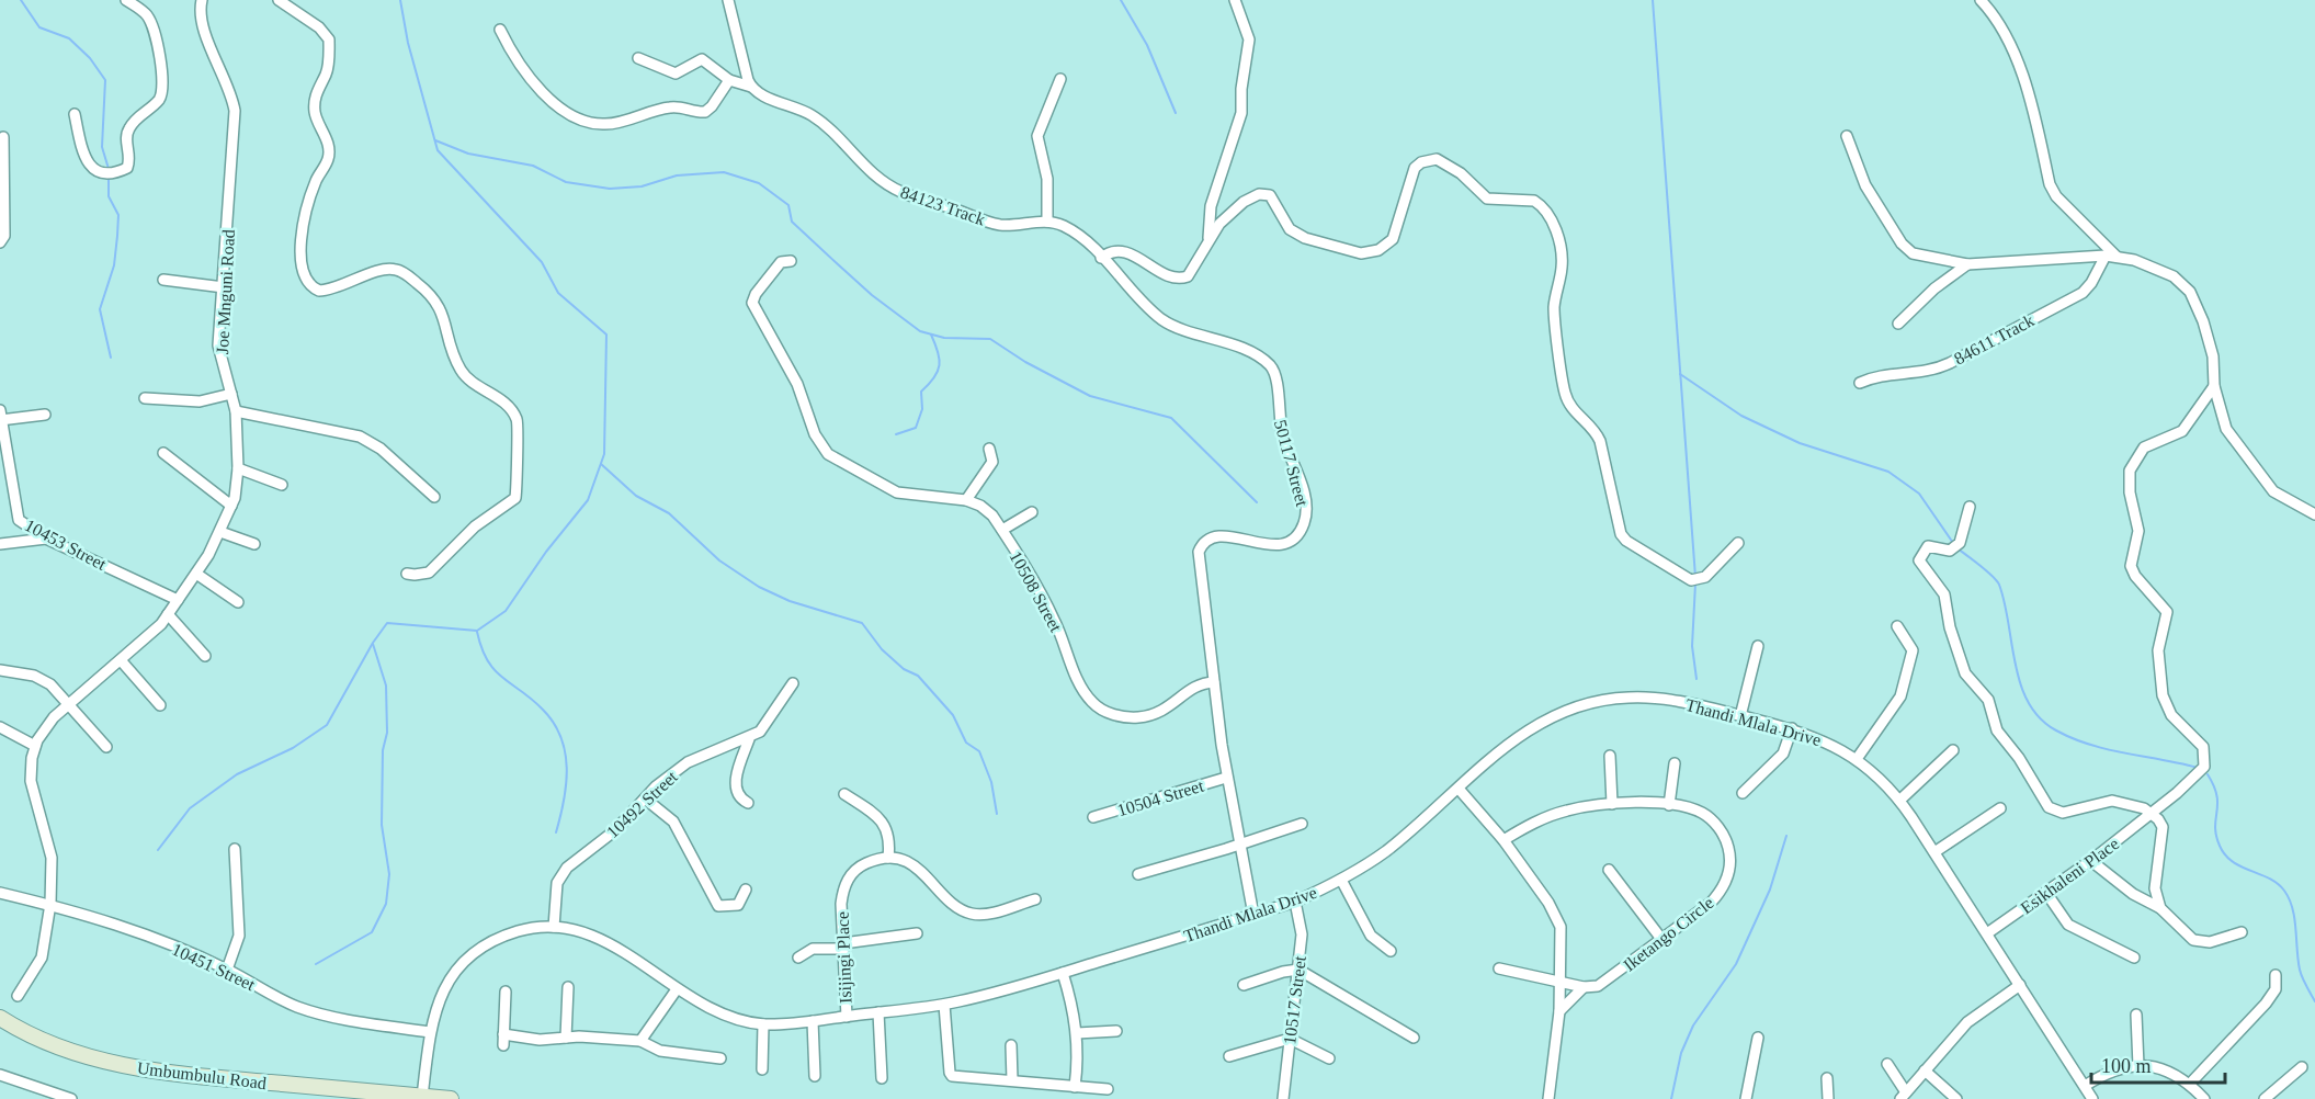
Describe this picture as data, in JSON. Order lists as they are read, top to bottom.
{
  "streets": {
    "main road": ["Umbumbulu Road"],
    "street": [
      "84123 Track",
      "Joe Mnguni Road",
      "84611 Track",
      "50117 Street",
      "10453 Street",
      "10508 Street",
      "Thandi Mlala Drive",
      "10504 Street",
      "10492 Street",
      "Esikhaleni Place",
      "Iketango Circle",
      "Isijingi Place",
      "10451 Street",
      "10517 Street"
    ]
  },
  "crossings": [
    ["84123 Track", "50117 Street"],
    ["Joe Mnguni Road", "10453 Street"],
    ["Joe Mnguni Road", "10451 Street"],
    ["50117 Street", "10508 Street"],
    ["Thandi Mlala Drive", "10492 Street"],
    ["Thandi Mlala Drive", "Esikhaleni Place"],
    ["Thandi Mlala Drive", "Isijingi Place"],
    ["Thandi Mlala Drive", "10451 Street"],
    ["Thandi Mlala Drive", "10517 Street"],
    ["Thandi Mlala Drive", "Umbumbulu Road"]
  ],
  "scale_bar": "100 m"
}
